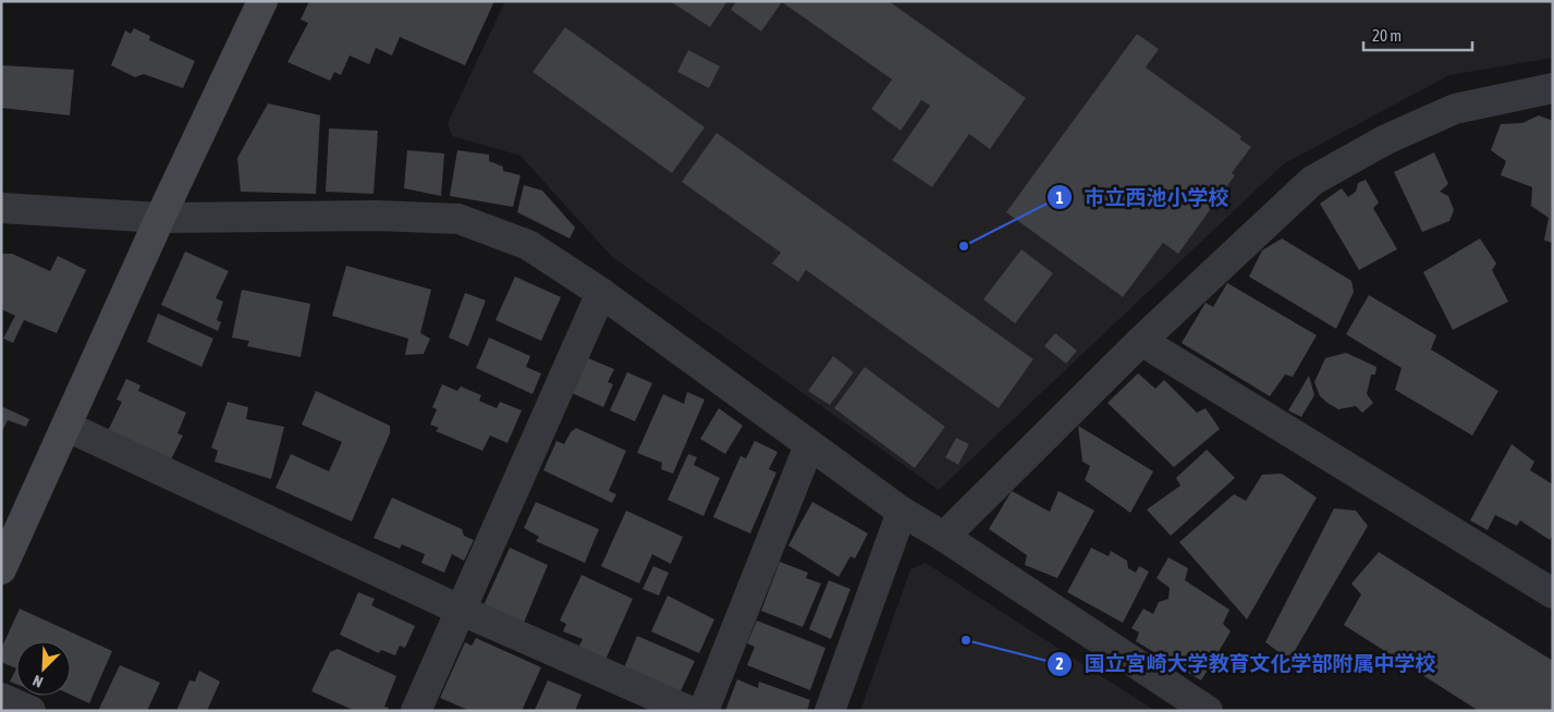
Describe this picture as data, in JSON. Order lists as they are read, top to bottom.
{
  "places": ["市立西池小学校", "国立宮崎大学教育文化学部附属中学校"],
  "scale_bar": "20 m",
  "north": "bottom left"
}
